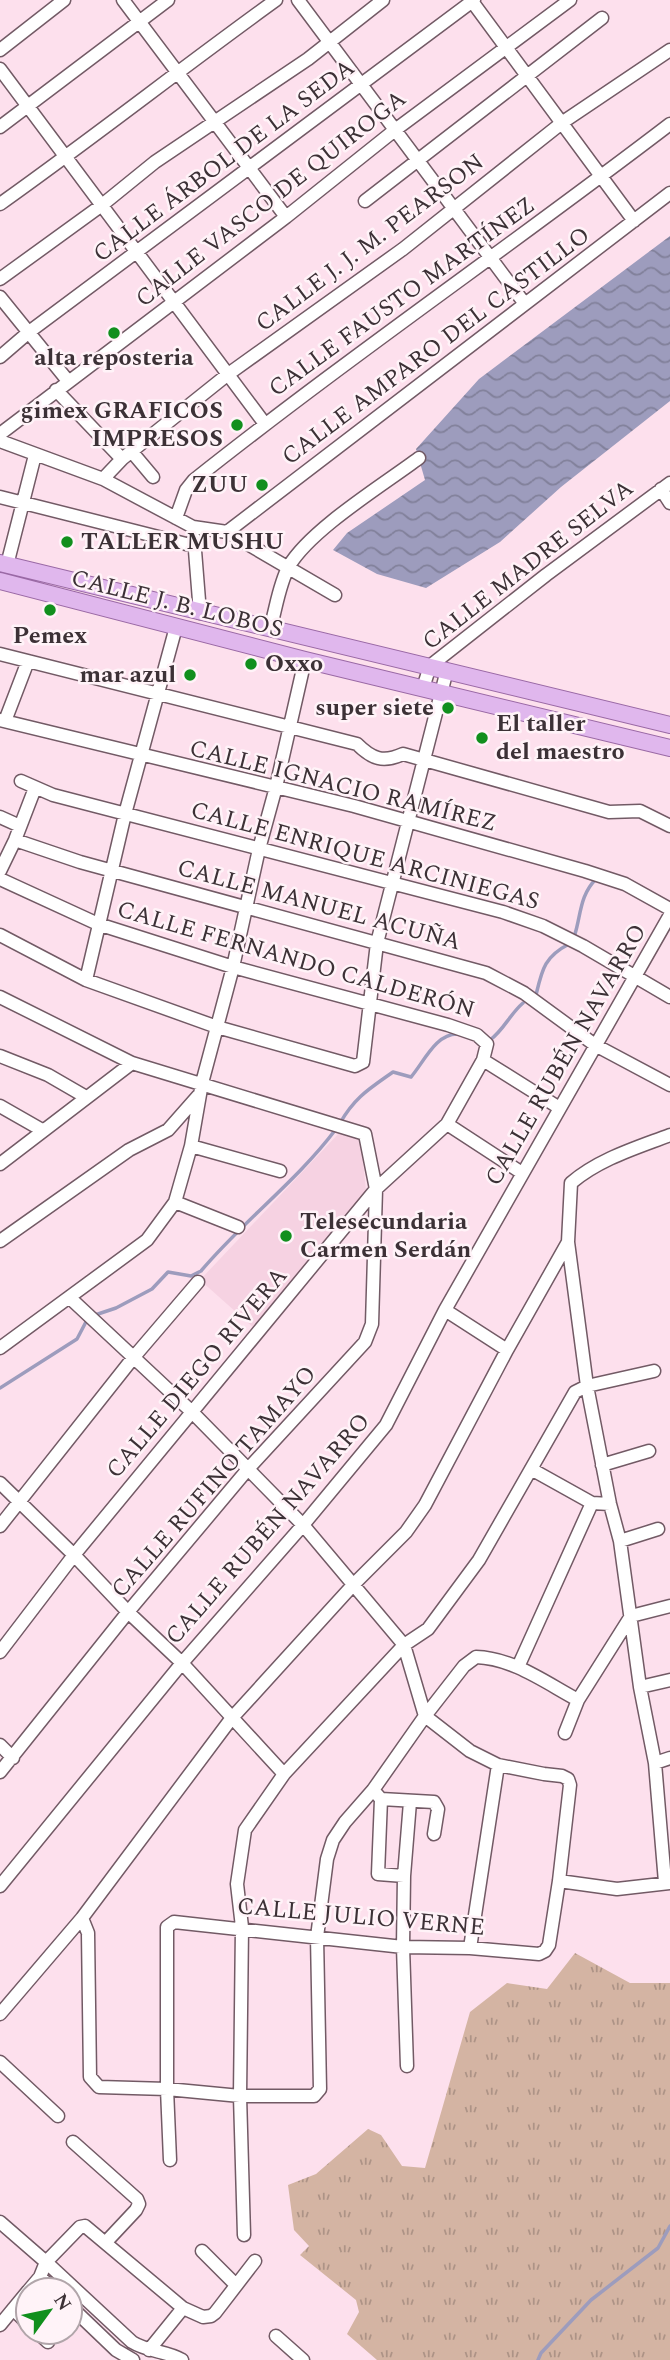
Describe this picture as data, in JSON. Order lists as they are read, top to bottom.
{
  "streets": {
    "main road": ["CALLE J. B. LOBOS"],
    "street": [
      "CALLE ÁRBOL DE LA SEDA",
      "CALLE VASCO DE QUIROGA",
      "CALLE J. J. M. PEARSON",
      "CALLE FAUSTO MARTÍNEZ",
      "CALLE AMPARO DEL CASTILLO",
      "CALLE MADRE SELVA",
      "CALLE IGNACIO RAMÍREZ",
      "CALLE ENRIQUE ARCINIEGAS",
      "CALLE MANUEL ACUÑA",
      "CALLE FERNANDO CALDERÓN",
      "CALLE RUBÉN NAVARRO",
      "CALLE DIEGO RIVERA",
      "CALLE RUFINO TAMAYO",
      "CALLE JULIO VERNE"
    ]
  },
  "crossings": [
    ["CALLE MADRE SELVA", "CALLE J. B. LOBOS"],
    ["CALLE ENRIQUE ARCINIEGAS", "CALLE RUBÉN NAVARRO"],
    ["CALLE MANUEL ACUÑA", "CALLE RUBÉN NAVARRO"],
    ["CALLE FERNANDO CALDERÓN", "CALLE DIEGO RIVERA"],
    ["CALLE DIEGO RIVERA", "CALLE RUFINO TAMAYO"]
  ],
  "places": [
    "alta reposteria",
    "gimex GRAFICOS IMPRESOS",
    "ZUU",
    "TALLER MUSHU",
    "Pemex",
    "Oxxo",
    "mar azul",
    "super siete",
    "El taller del maestro",
    "Telesecundaria Carmen Serdán"
  ],
  "north": "top right"
}
